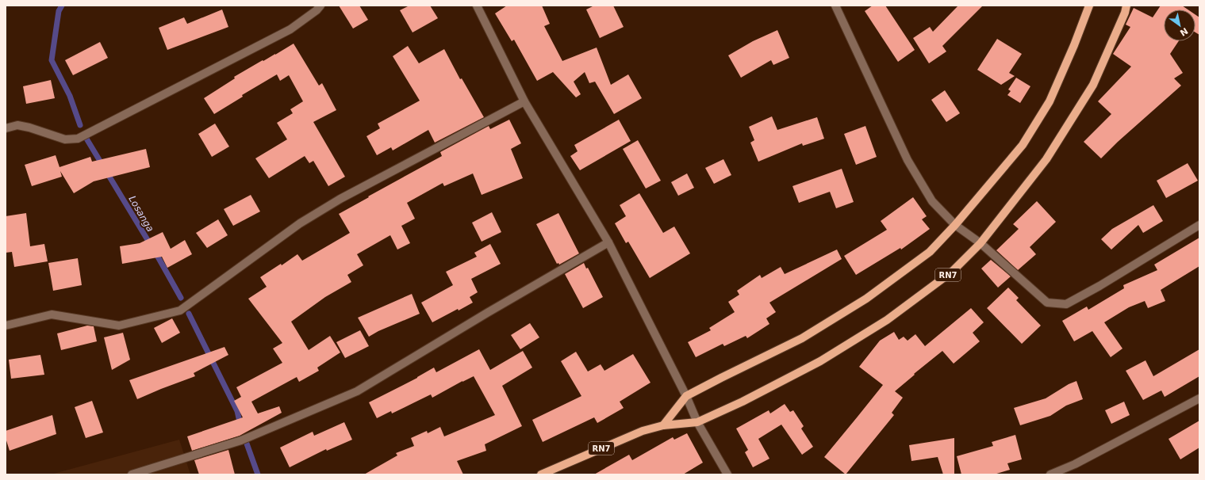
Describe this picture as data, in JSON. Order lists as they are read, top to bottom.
{
  "streets": {
    "main road": ["RN7"]
  },
  "water": ["Losanga"],
  "north": "bottom right"
}
